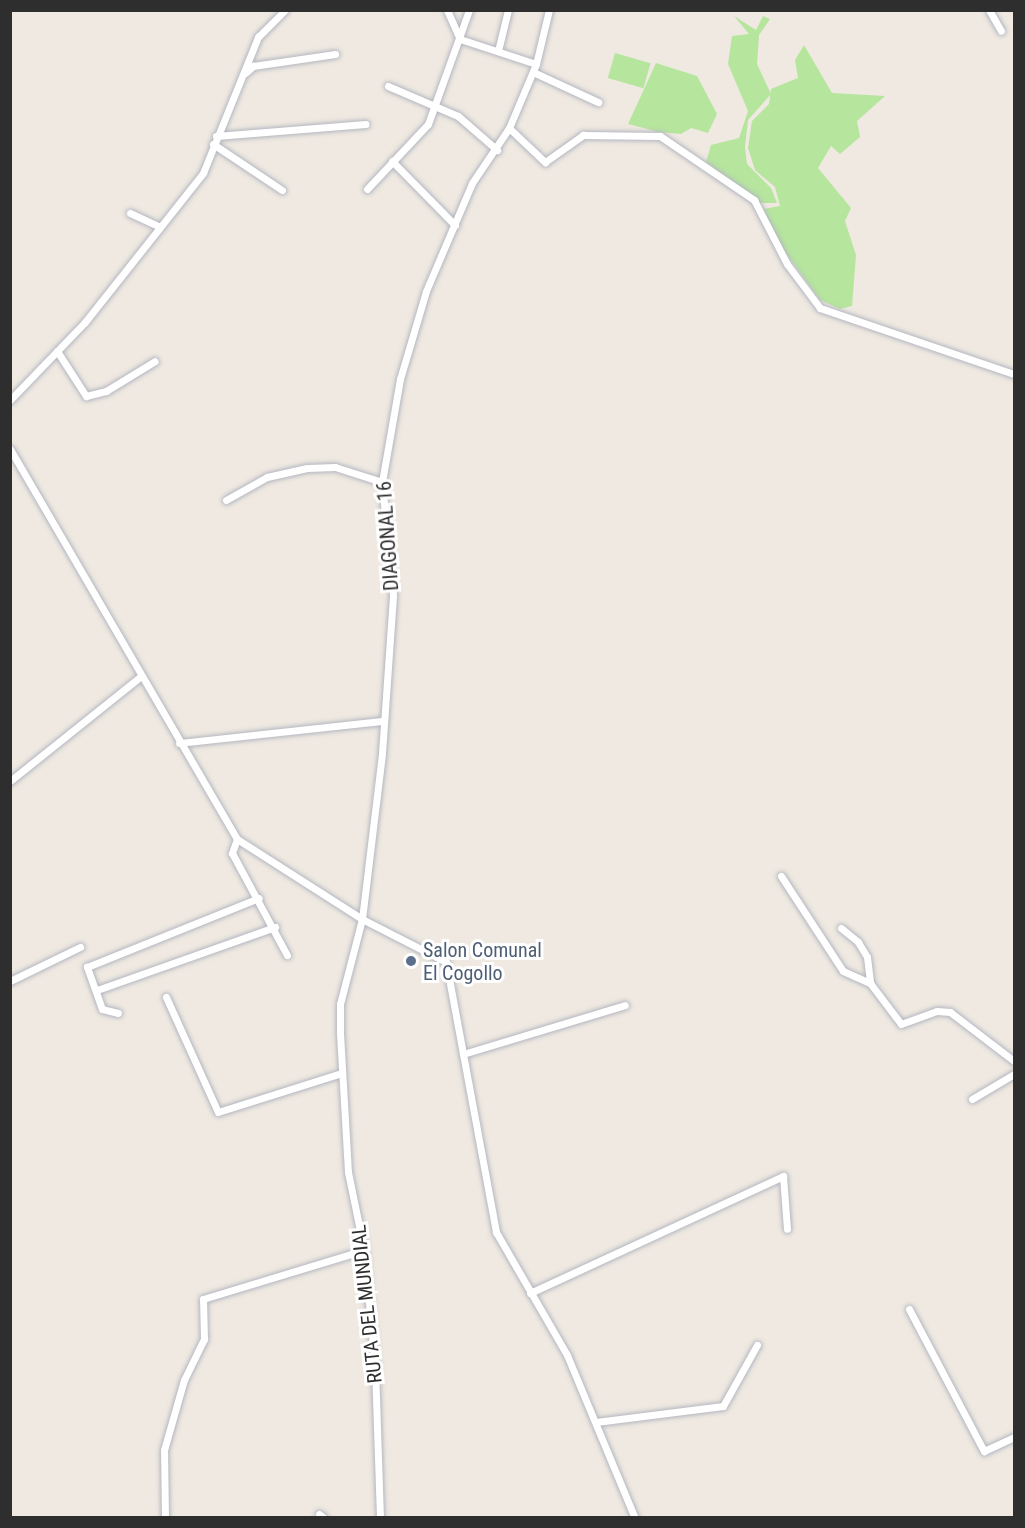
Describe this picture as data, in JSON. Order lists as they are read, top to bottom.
{
  "streets": {
    "street": ["DIAGONAL 16", "RUTA DEL MUNDIAL"]
  },
  "crossings": [
    ["DIAGONAL 16", "RUTA DEL MUNDIAL"]
  ],
  "places": ["Salon Comunal El Cogollo"]
}
